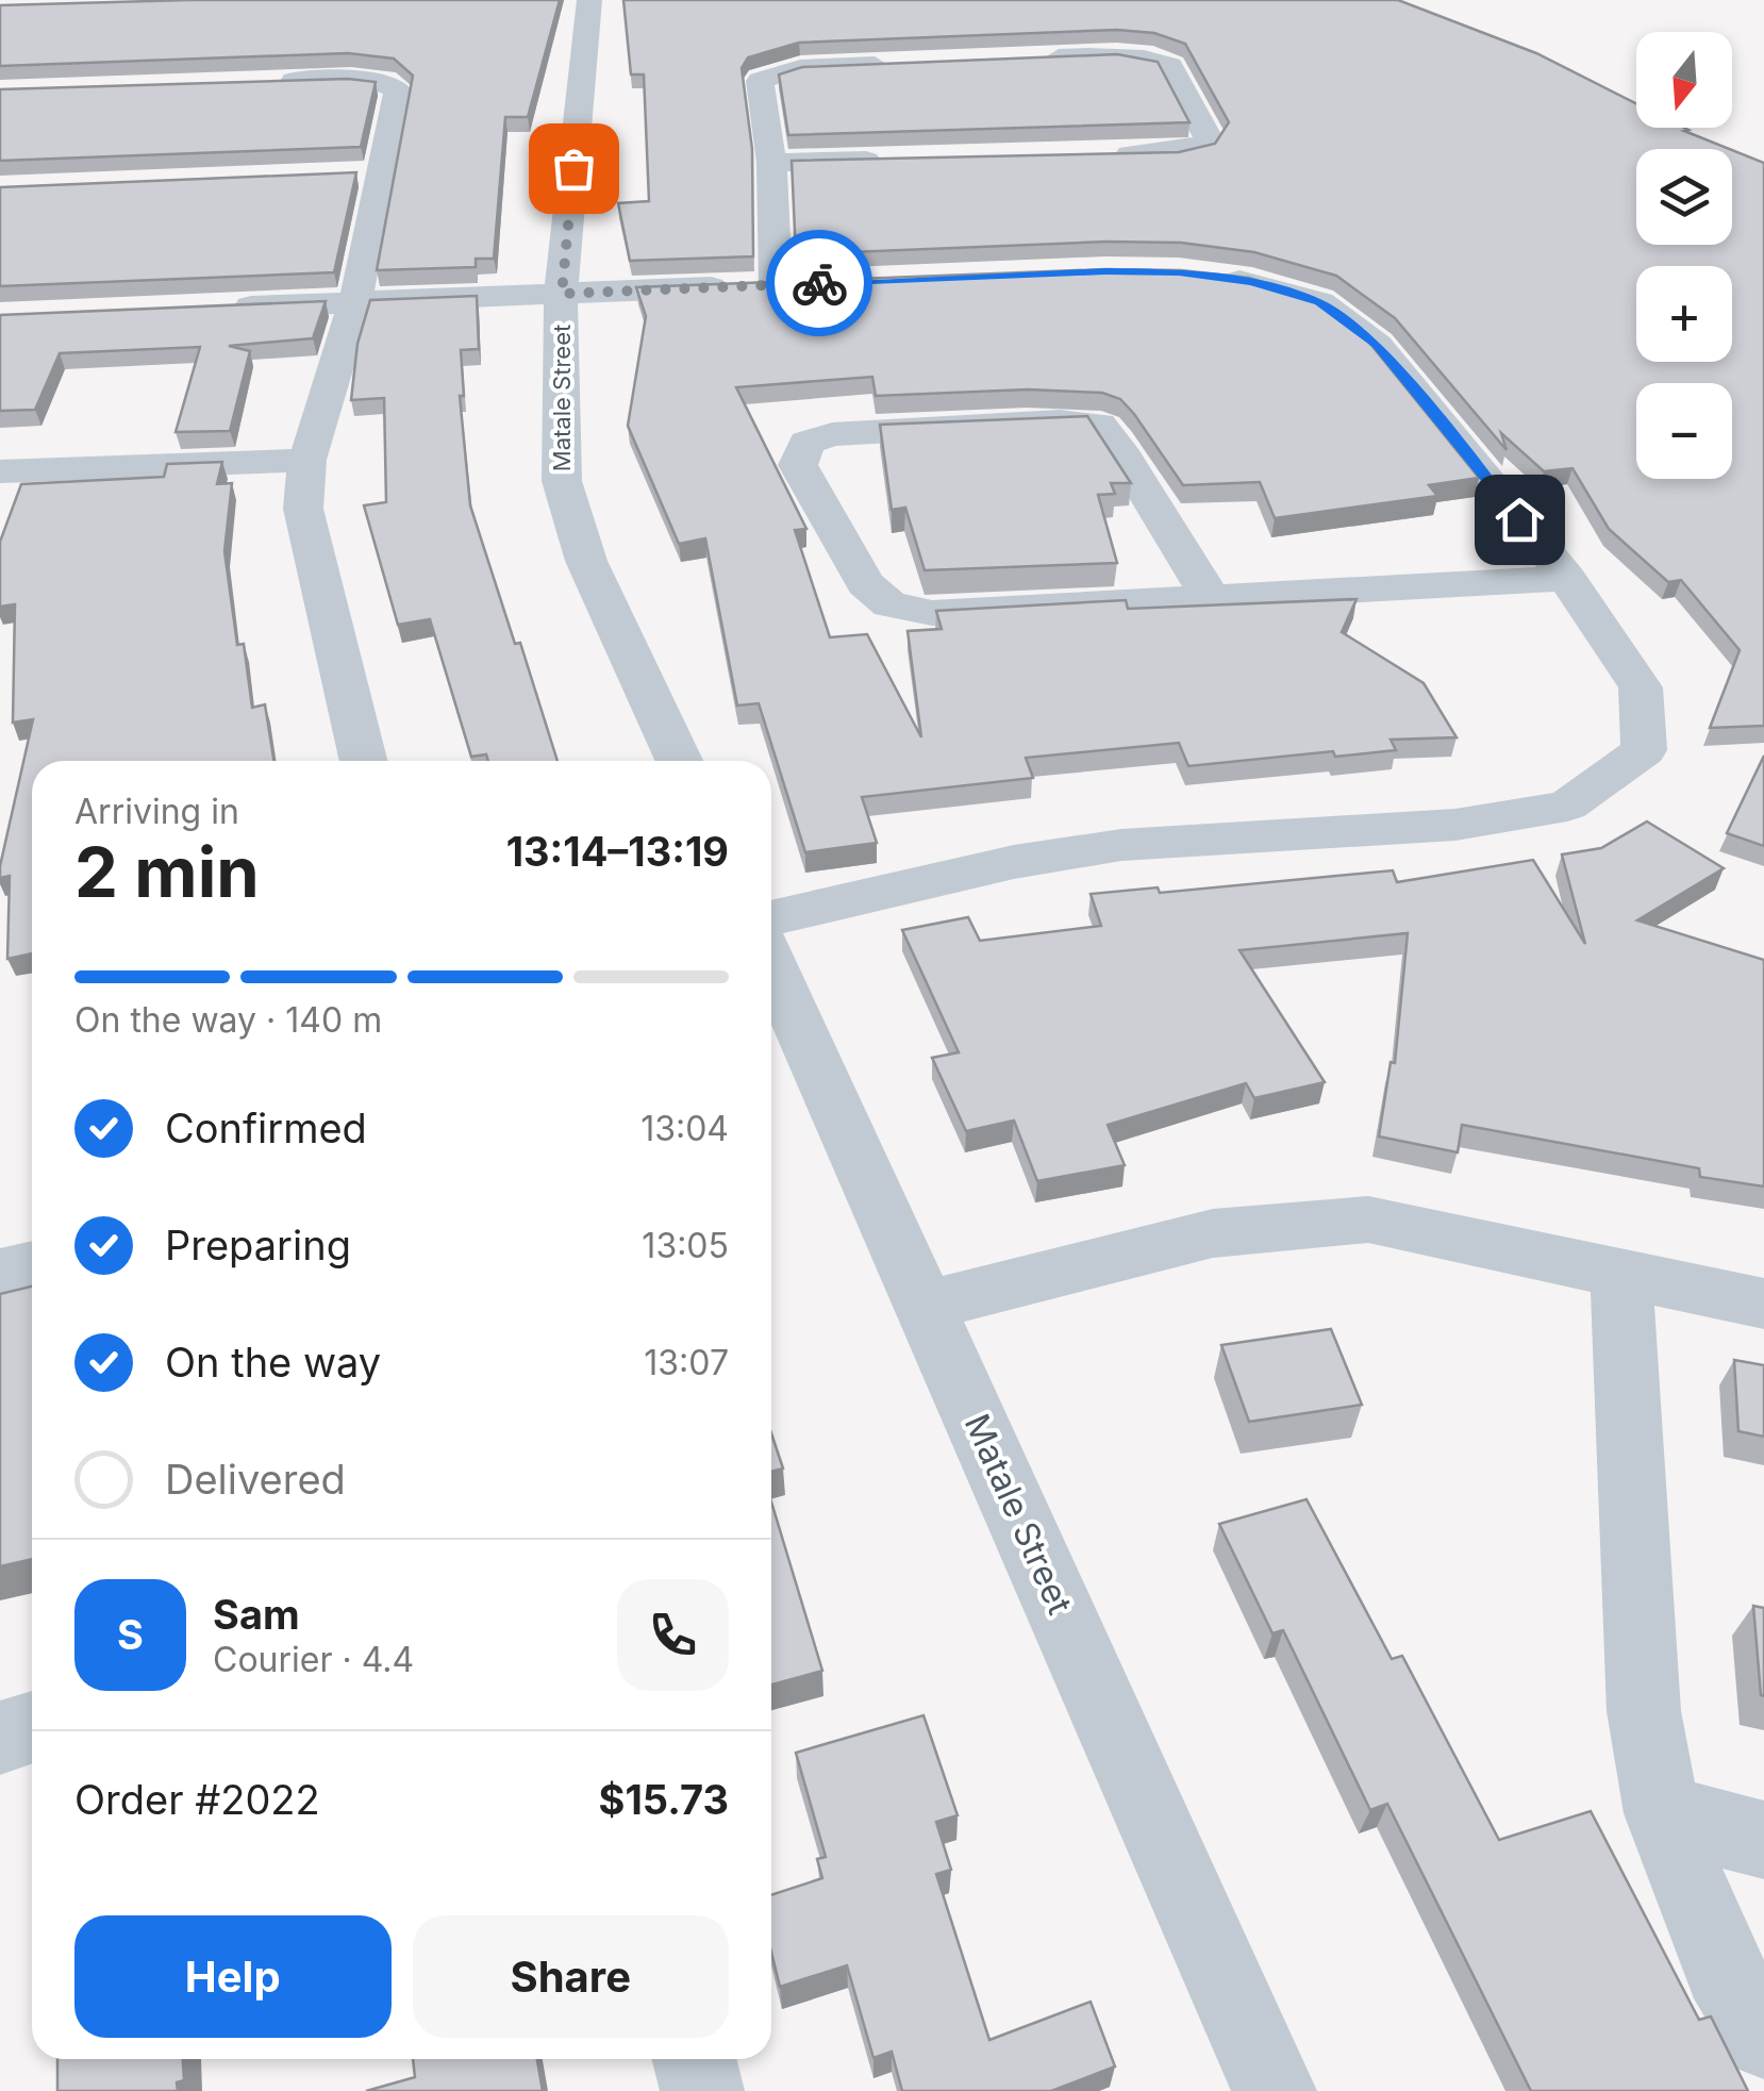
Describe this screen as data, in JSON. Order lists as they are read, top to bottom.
{
  "streets": {
    "street": ["Matale Street"]
  },
  "north": "bottom",
  "page": {
    "map_buttons": ["+", "−"],
    "heading": ["2 min", "Arriving in", "13:14–13:19"],
    "panel": [
      "Sam",
      "Courier · 4.4",
      "Order #2022",
      "$15.73"
    ],
    "bar": "On the way · 140 m",
    "list": [
      ["Confirmed", "13:04"],
      ["Preparing", "13:05"],
      ["On the way", "13:07"],
      "Delivered"
    ],
    "round": "S",
    "buttons": ["Help", "Share"]
  }
}
